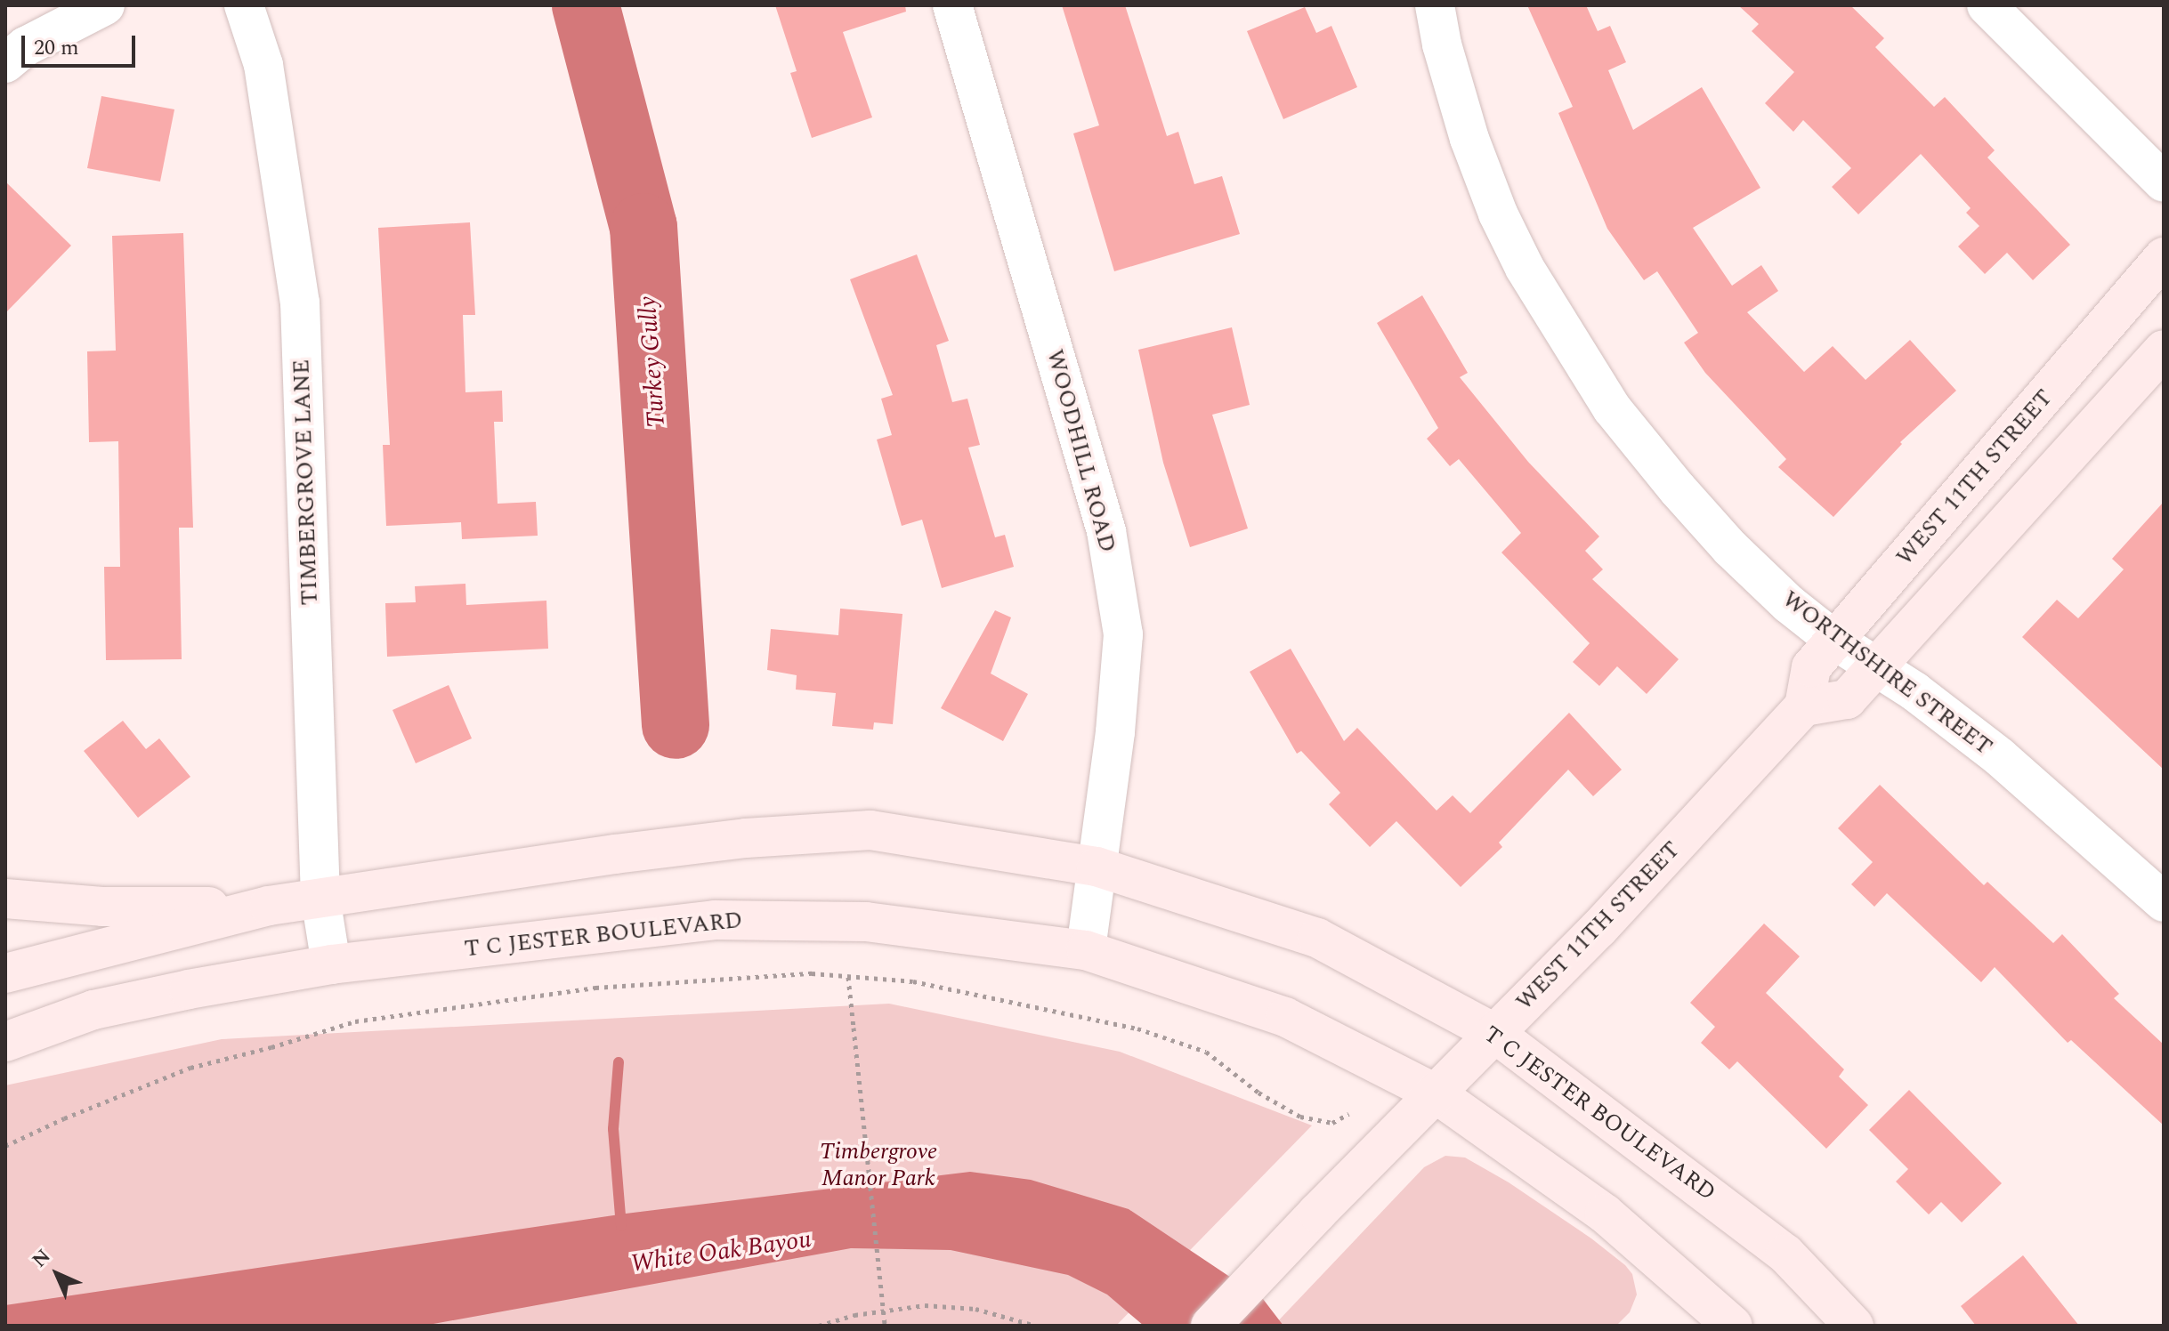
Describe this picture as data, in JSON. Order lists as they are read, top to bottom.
{
  "streets": {
    "main road": ["WEST 11TH STREET", "T C JESTER BOULEVARD"],
    "street": ["WOODHILL ROAD", "TIMBERGROVE LANE", "WORTHSHIRE STREET"]
  },
  "crossings": [
    ["WOODHILL ROAD", "T C JESTER BOULEVARD"],
    ["WEST 11TH STREET", "WORTHSHIRE STREET"],
    ["WEST 11TH STREET", "T C JESTER BOULEVARD"],
    ["TIMBERGROVE LANE", "T C JESTER BOULEVARD"]
  ],
  "water": ["Turkey Gully", "White Oak Bayou"],
  "parks": ["Timbergrove Manor Park"],
  "scale_bar": "20 m",
  "north": "top left"
}
